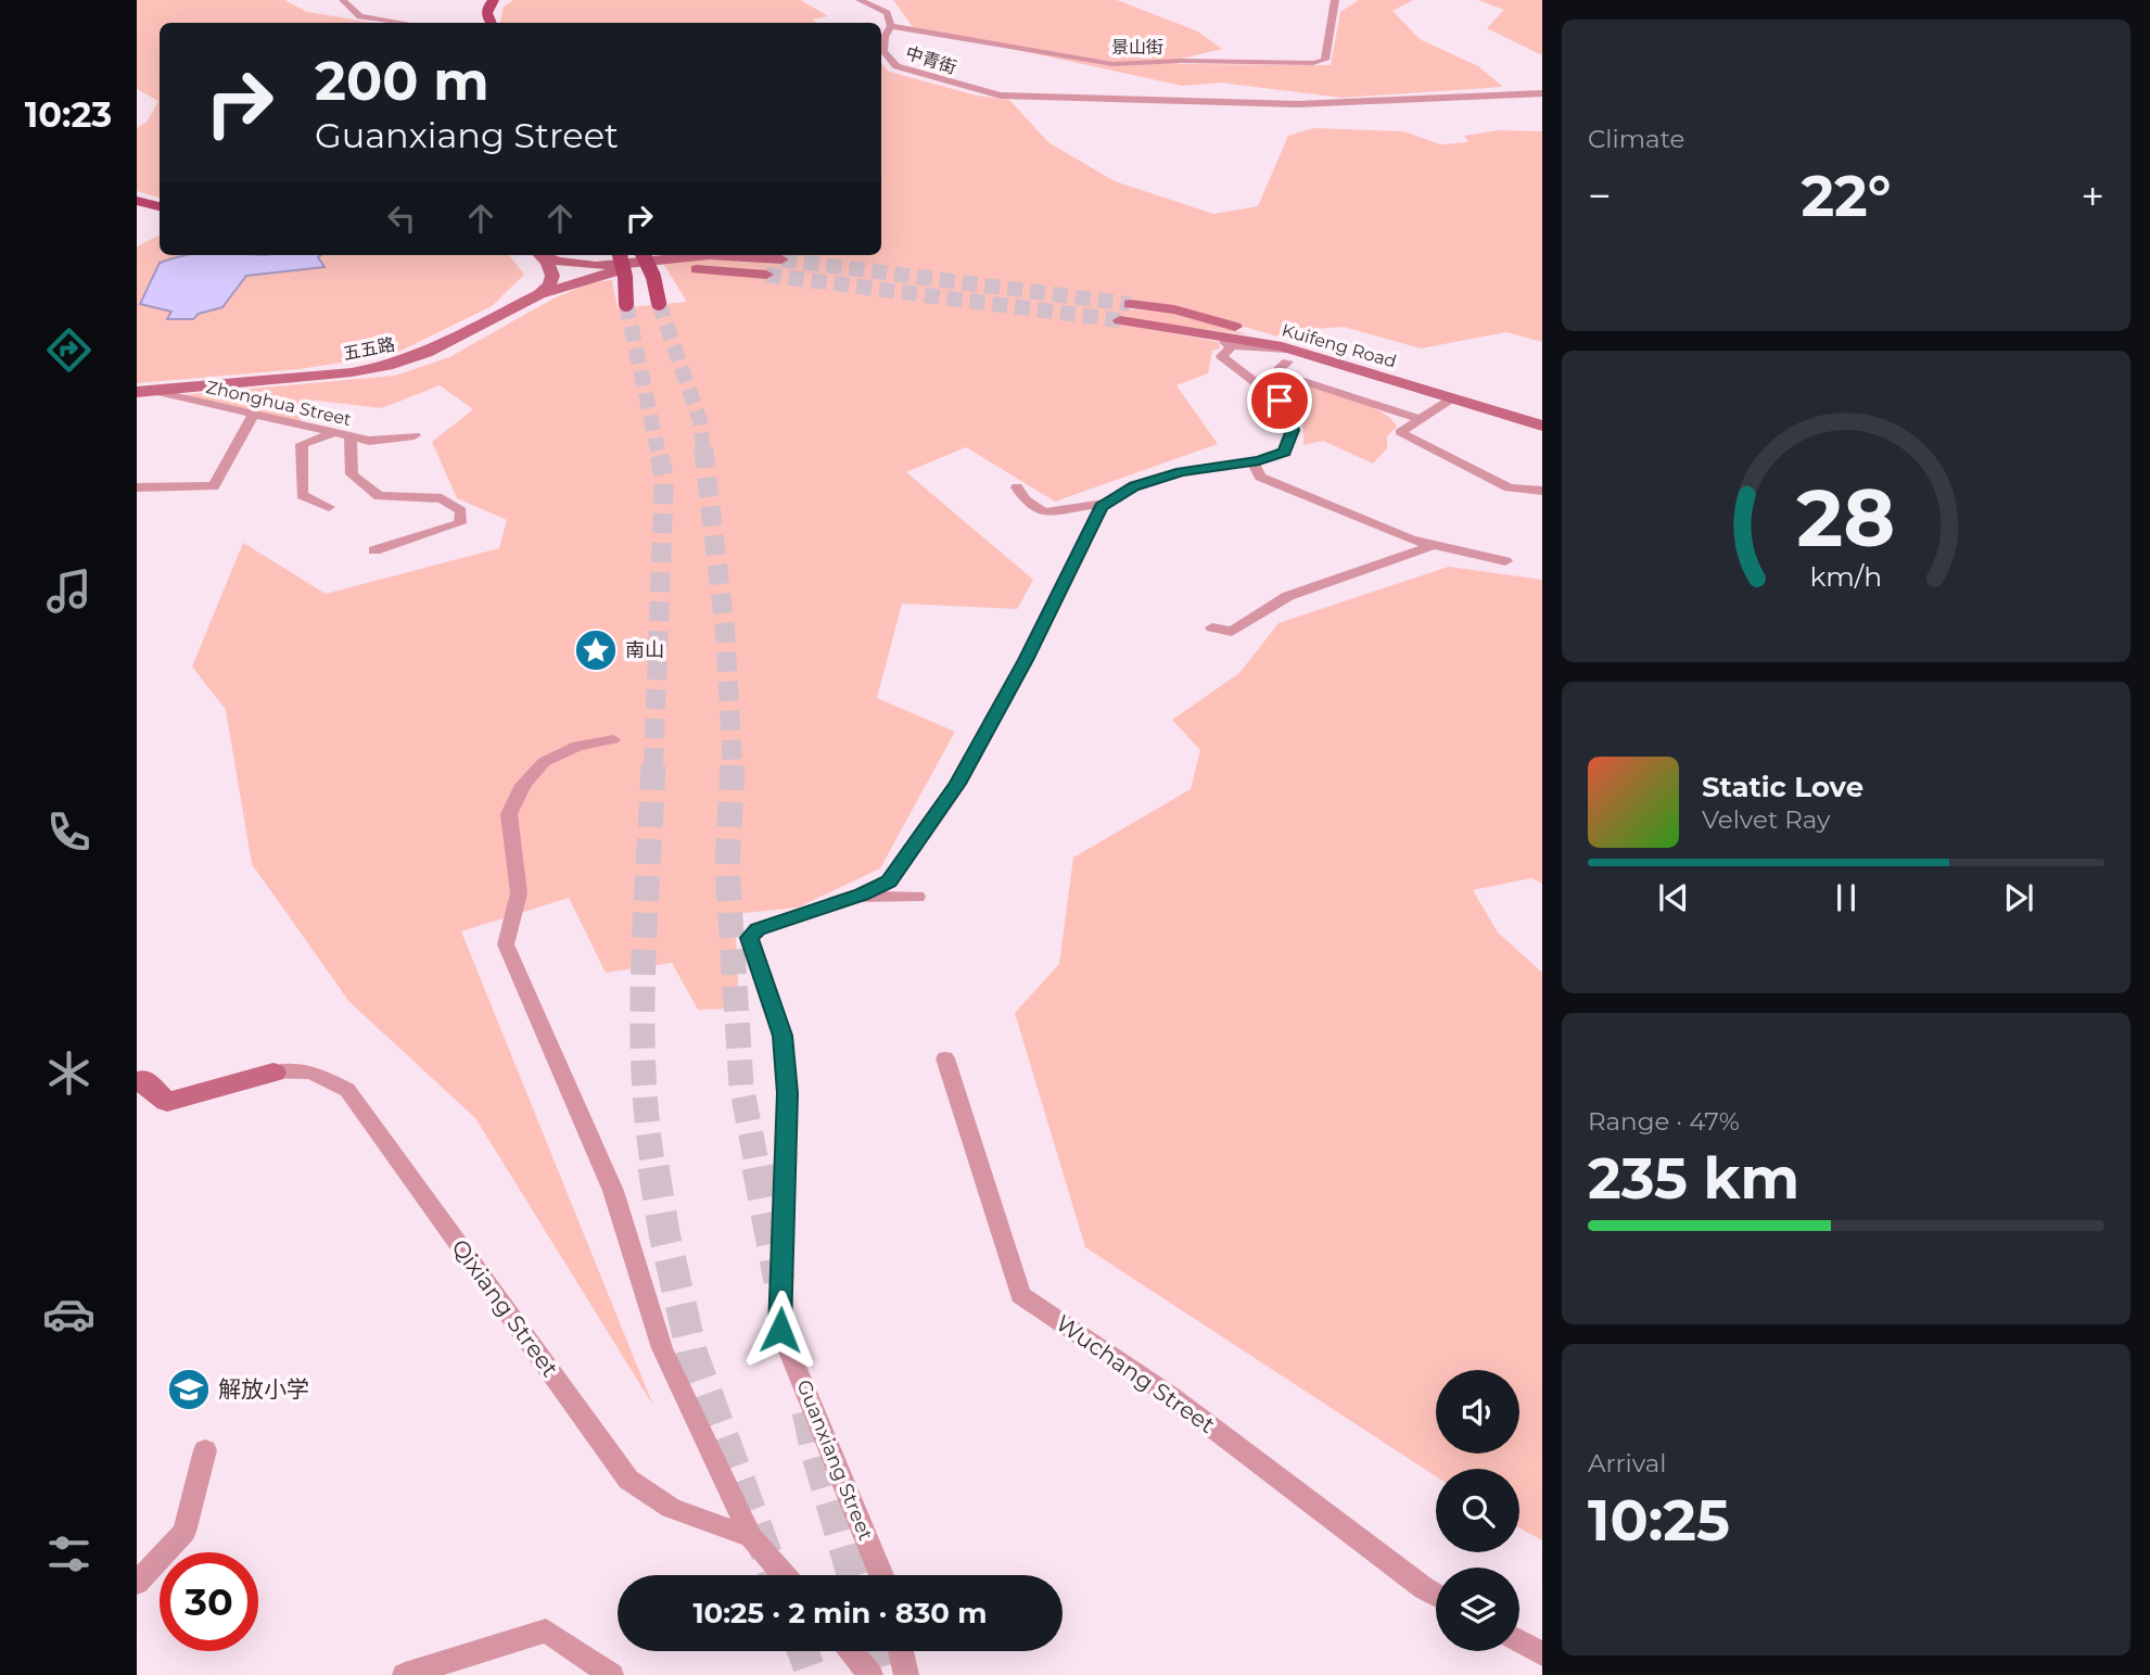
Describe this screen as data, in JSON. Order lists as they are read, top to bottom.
{
  "streets": {
    "main road": ["Kuifeng Road", "五五路"],
    "street": [
      "景山街",
      "中青街",
      "Zhonghua Street",
      "Qixiang Street",
      "Wuchang Street",
      "Guanxiang Street"
    ]
  },
  "crossings": [
    ["景山街", "中青街"],
    ["Kuifeng Road", "Guanxiang Street"],
    ["五五路", "Zhonghua Street"]
  ],
  "places": {
    "place": ["南山"],
    "school or university": ["解放小学"]
  },
  "page": {
    "tabs": "10:23",
    "tile": [
      "Climate",
      ["Range · 47%", "235 km"],
      ["Arrival", "10:25"]
    ],
    "turn": ["200 m", "Guanxiang Street"],
    "heat": ["−", "22°", "+"],
    "song": ["Static Love", "Velvet Ray"],
    "limit": "30",
    "trip": "10:25 · 2 min · 830 m",
    "gauge": ["28", "km/h"]
  }
}
